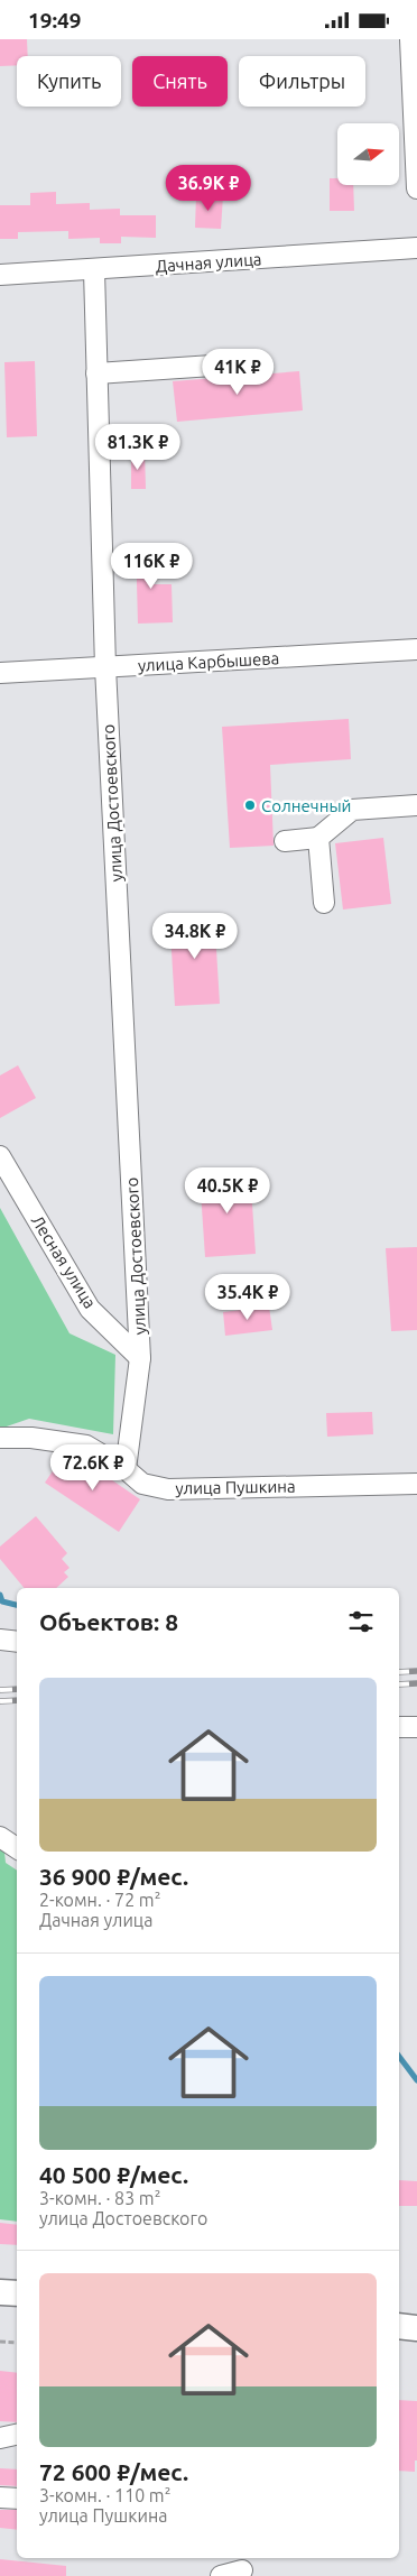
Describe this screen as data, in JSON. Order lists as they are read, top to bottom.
{
  "streets": {
    "street": [
      "Дачная улица",
      "улица Карбышева",
      "улица Достоевского",
      "Лесная улица",
      "улица Пушкина"
    ]
  },
  "crossings": [
    ["Дачная улица", "улица Достоевского"],
    ["улица Карбышева", "улица Достоевского"],
    ["улица Достоевского", "Лесная улица"],
    ["улица Достоевского", "улица Пушкина"]
  ],
  "places": ["Солнечный"],
  "north": "right",
  "page": {
    "status": "19:49",
    "chip": ["Купить", "Снять", "Фильтры"],
    "price": [
      "36.9K ₽",
      "41K ₽",
      "81.3K ₽",
      "116K ₽",
      "34.8K ₽",
      "40.5K ₽",
      "35.4K ₽",
      "72.6K ₽"
    ],
    "heading": "Объектов: 8",
    "list": [
      {
        "name": "36 900 ₽/мес.",
        "note": "2-комн. · 72 m² · Дачная улица"
      },
      {
        "name": "40 500 ₽/мес.",
        "note": "3-комн. · 83 m² · улица Достоевского"
      },
      {
        "name": "72 600 ₽/мес.",
        "note": "3-комн. · 110 m² · улица Пушкина"
      }
    ]
  }
}
